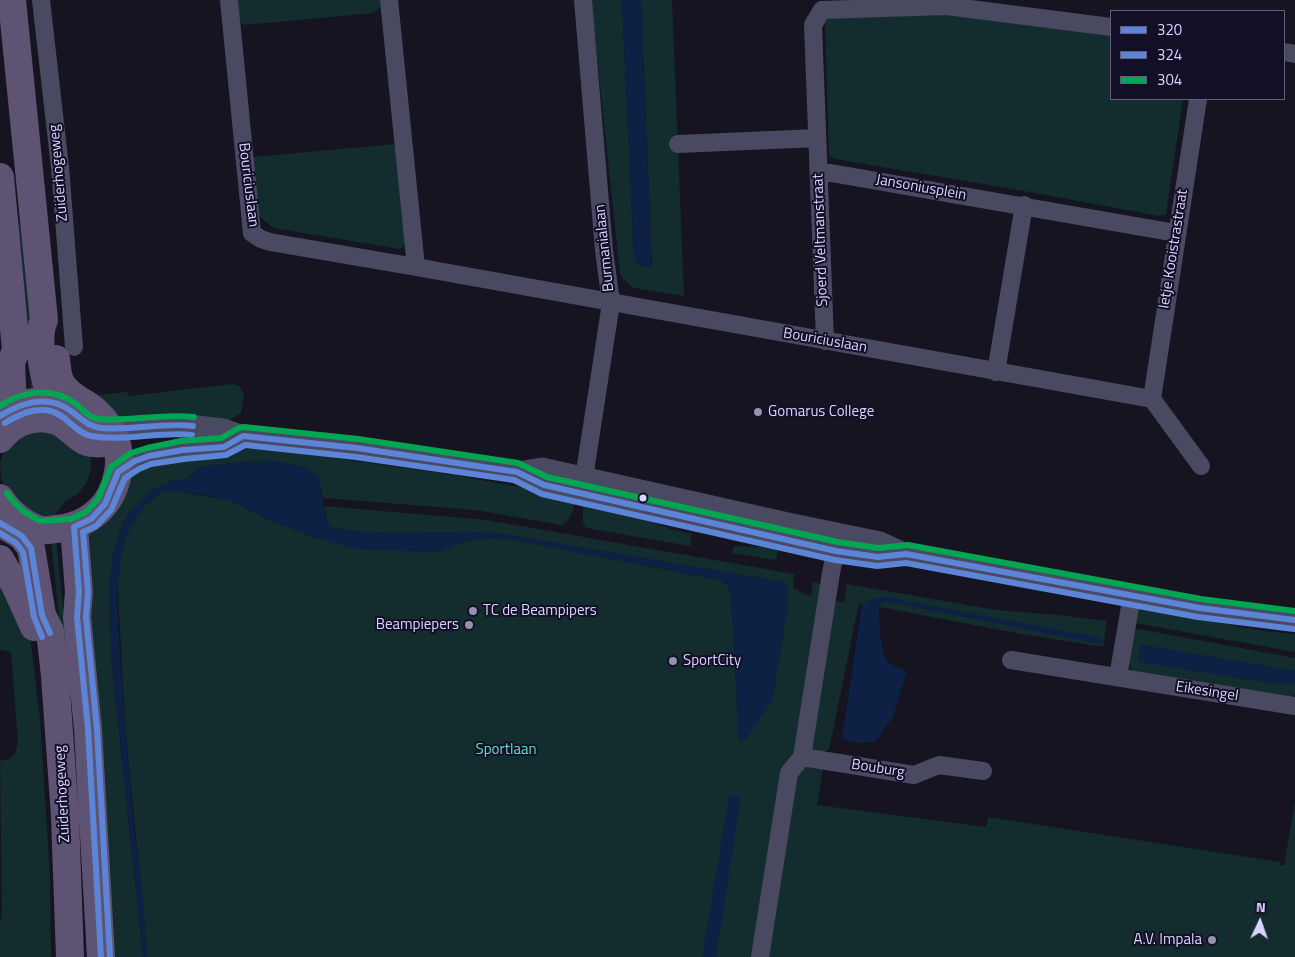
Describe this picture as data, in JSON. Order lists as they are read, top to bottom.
{
  "streets": {
    "main road": ["Zuiderhogeweg"],
    "street": [
      "Bouriciuslaan",
      "Jansoniusplein",
      "Sjoerd Veltmanstraat",
      "Burmanialaan",
      "Ietje Kooistrastraat",
      "Eikesingel",
      "Bouburg"
    ]
  },
  "crossings": [
    ["Bouriciuslaan", "Sjoerd Veltmanstraat"],
    ["Bouriciuslaan", "Burmanialaan"],
    ["Bouriciuslaan", "Ietje Kooistrastraat"],
    ["Jansoniusplein", "Sjoerd Veltmanstraat"],
    ["Jansoniusplein", "Ietje Kooistrastraat"]
  ],
  "parks": ["Sportlaan"],
  "places": [
    "Gomarus College",
    "TC de Beampipers",
    "Beampiepers",
    "SportCity",
    "A.V. Impala"
  ],
  "lines": ["transit line 304", "transit line 320", "transit line 324"],
  "legend": ["320", "324", "304"],
  "north": "top"
}
